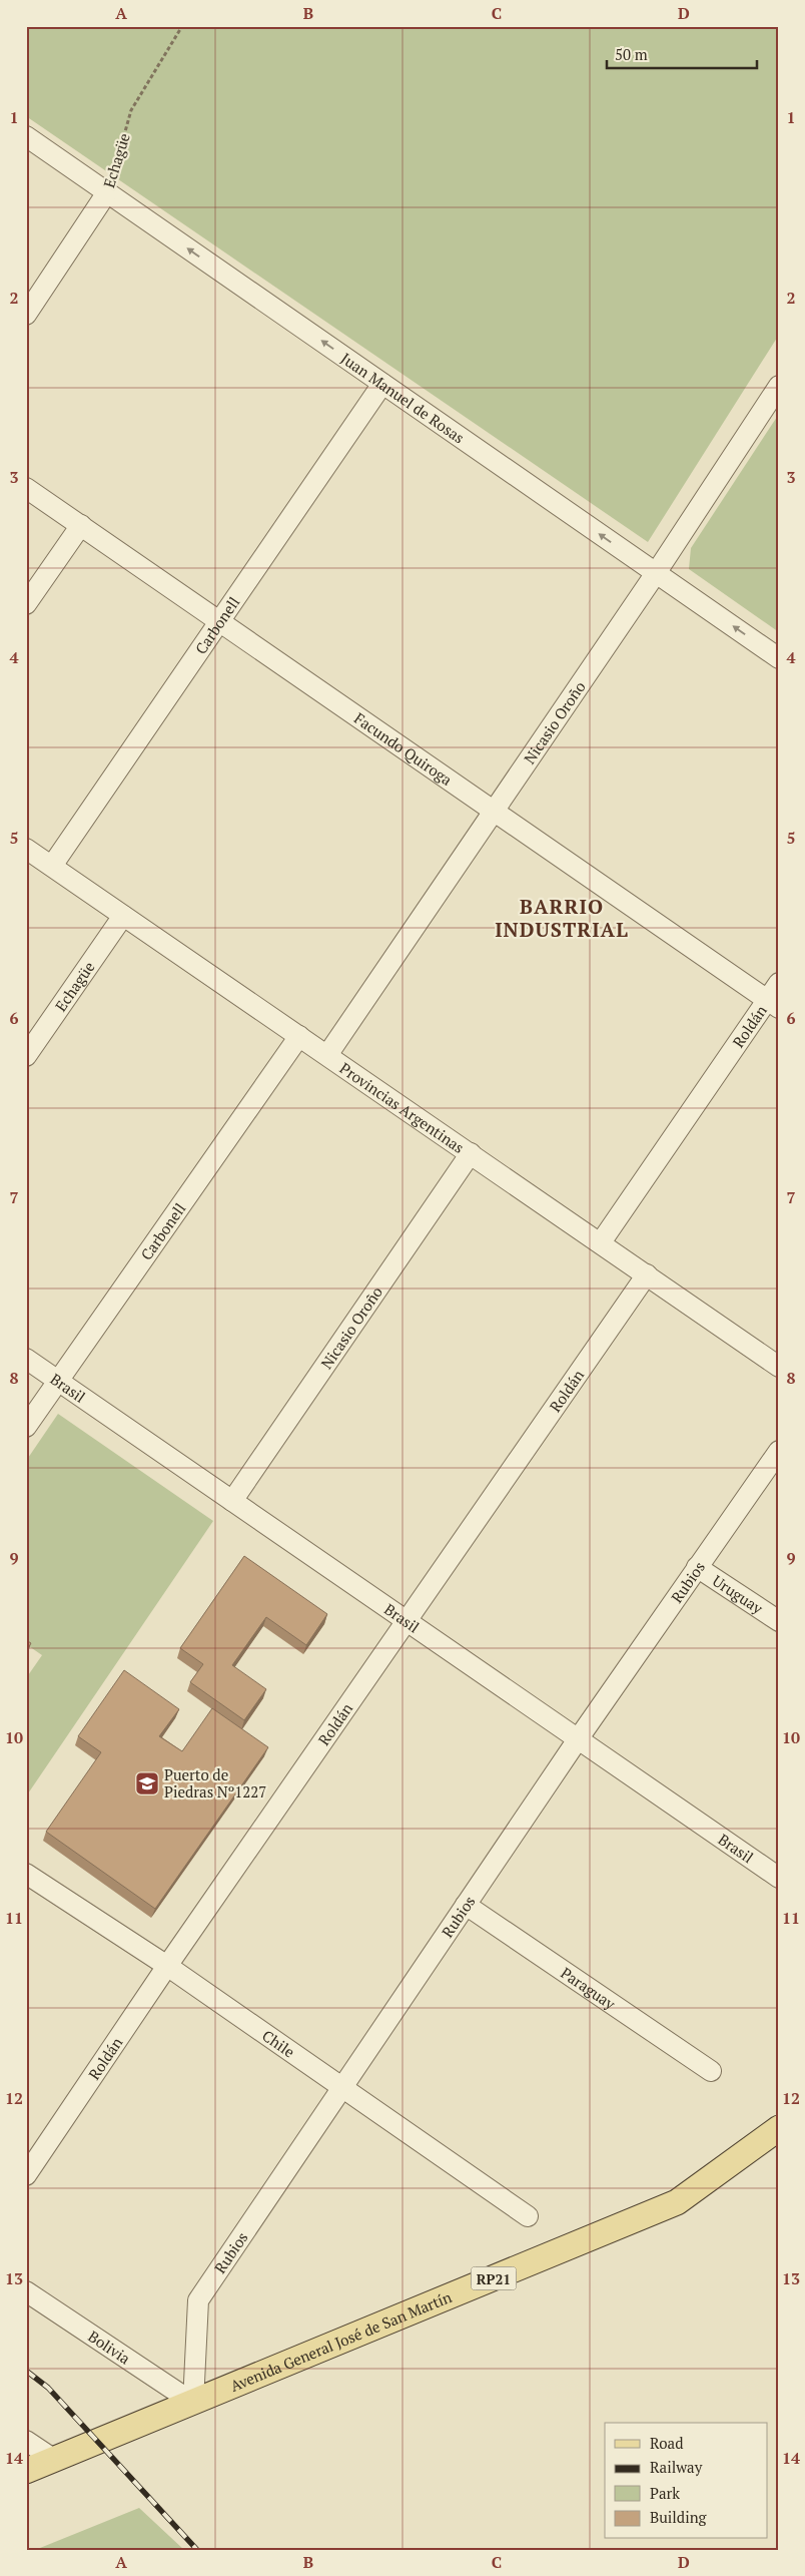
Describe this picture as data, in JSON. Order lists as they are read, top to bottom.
{
  "streets": {
    "main road": ["RP21", "Avenida General José de San Martín"],
    "street": [
      "Echagüe",
      "Juan Manuel de Rosas",
      "Carbonell",
      "Nicasio Oroño",
      "Facundo Quiroga",
      "Roldán",
      "Provincias Argentinas",
      "Brasil",
      "Rubios",
      "Uruguay",
      "Paraguay",
      "Chile",
      "Bolivia"
    ]
  },
  "crossings": [
    ["Echagüe", "Juan Manuel de Rosas"],
    ["Echagüe", "Provincias Argentinas"],
    ["Juan Manuel de Rosas", "Carbonell"],
    ["Juan Manuel de Rosas", "Nicasio Oroño"],
    ["Carbonell", "Facundo Quiroga"],
    ["Carbonell", "Provincias Argentinas"],
    ["Carbonell", "Brasil"],
    ["Nicasio Oroño", "Facundo Quiroga"],
    ["Nicasio Oroño", "Provincias Argentinas"],
    ["Nicasio Oroño", "Brasil"],
    ["Facundo Quiroga", "Roldán"],
    ["Roldán", "Provincias Argentinas"],
    ["Roldán", "Brasil"],
    ["Roldán", "Chile"],
    ["Brasil", "Rubios"],
    ["Rubios", "Uruguay"],
    ["Rubios", "Paraguay"],
    ["Rubios", "Chile"],
    ["Rubios", "Avenida General José de San Martín"],
    ["Rubios", "Bolivia"],
    ["Avenida General José de San Martín", "Bolivia"]
  ],
  "one_way": ["Juan Manuel de Rosas"],
  "districts": ["BARRIO INDUSTRIAL"],
  "places": {
    "school or university": ["Puerto de Piedras Nº1227"]
  },
  "legend": [
    "Road",
    "Railway",
    "Park",
    "Building"
  ],
  "scale_bar": "50 m",
  "grid": {
    "columns": [
      "A",
      "B",
      "C",
      "D"
    ],
    "rows": [
      "1",
      "2",
      "3",
      "4",
      "5",
      "6",
      "7",
      "8",
      "9",
      "10",
      "11",
      "12",
      "13",
      "14"
    ]
  }
}
